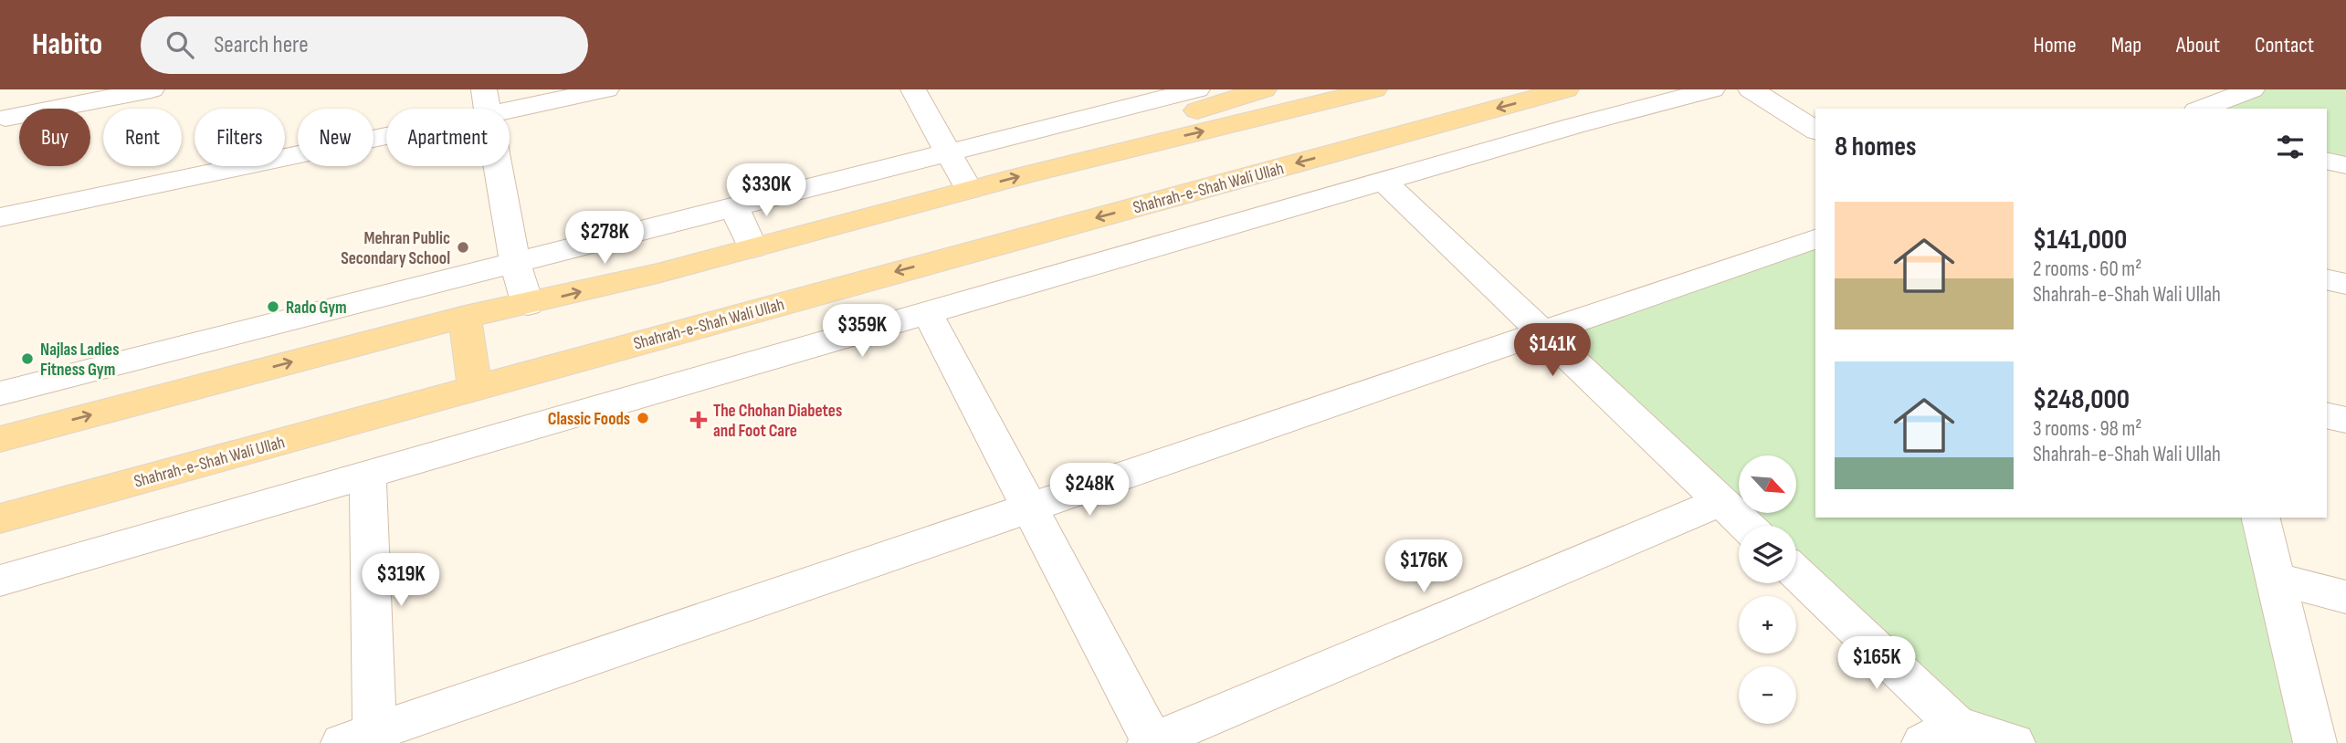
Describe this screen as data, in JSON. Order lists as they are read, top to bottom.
{
  "streets": {
    "main road": ["Shahrah-e-Shah Wali Ullah"]
  },
  "places": {
    "other": [
      "Mehran Public Secondary School",
      "Rado Gym",
      "Najlas Ladies Fitness Gym",
      "Classic Foods"
    ],
    "health": ["The Chohan Diabetes and Foot Care"]
  },
  "north": "bottom right",
  "page": {
    "header": "Habito",
    "search": "Search here",
    "nav": [
      "Home",
      "Map",
      "About",
      "Contact"
    ],
    "chip": [
      "Buy",
      "Rent",
      "Filters",
      "New",
      "Apartment"
    ],
    "heading": "8 homes",
    "price": [
      "$330K",
      "$278K",
      "$359K",
      "$141K",
      "$248K",
      "$176K",
      "$319K",
      "$165K"
    ],
    "list": [
      {
        "name": "$141,000",
        "note": "2 rooms · 60 m² · Shahrah-e-Shah Wali Ullah"
      },
      {
        "name": "$248,000",
        "note": "3 rooms · 98 m² · Shahrah-e-Shah Wali Ullah"
      }
    ],
    "map_buttons": ["+", "−"]
  }
}
